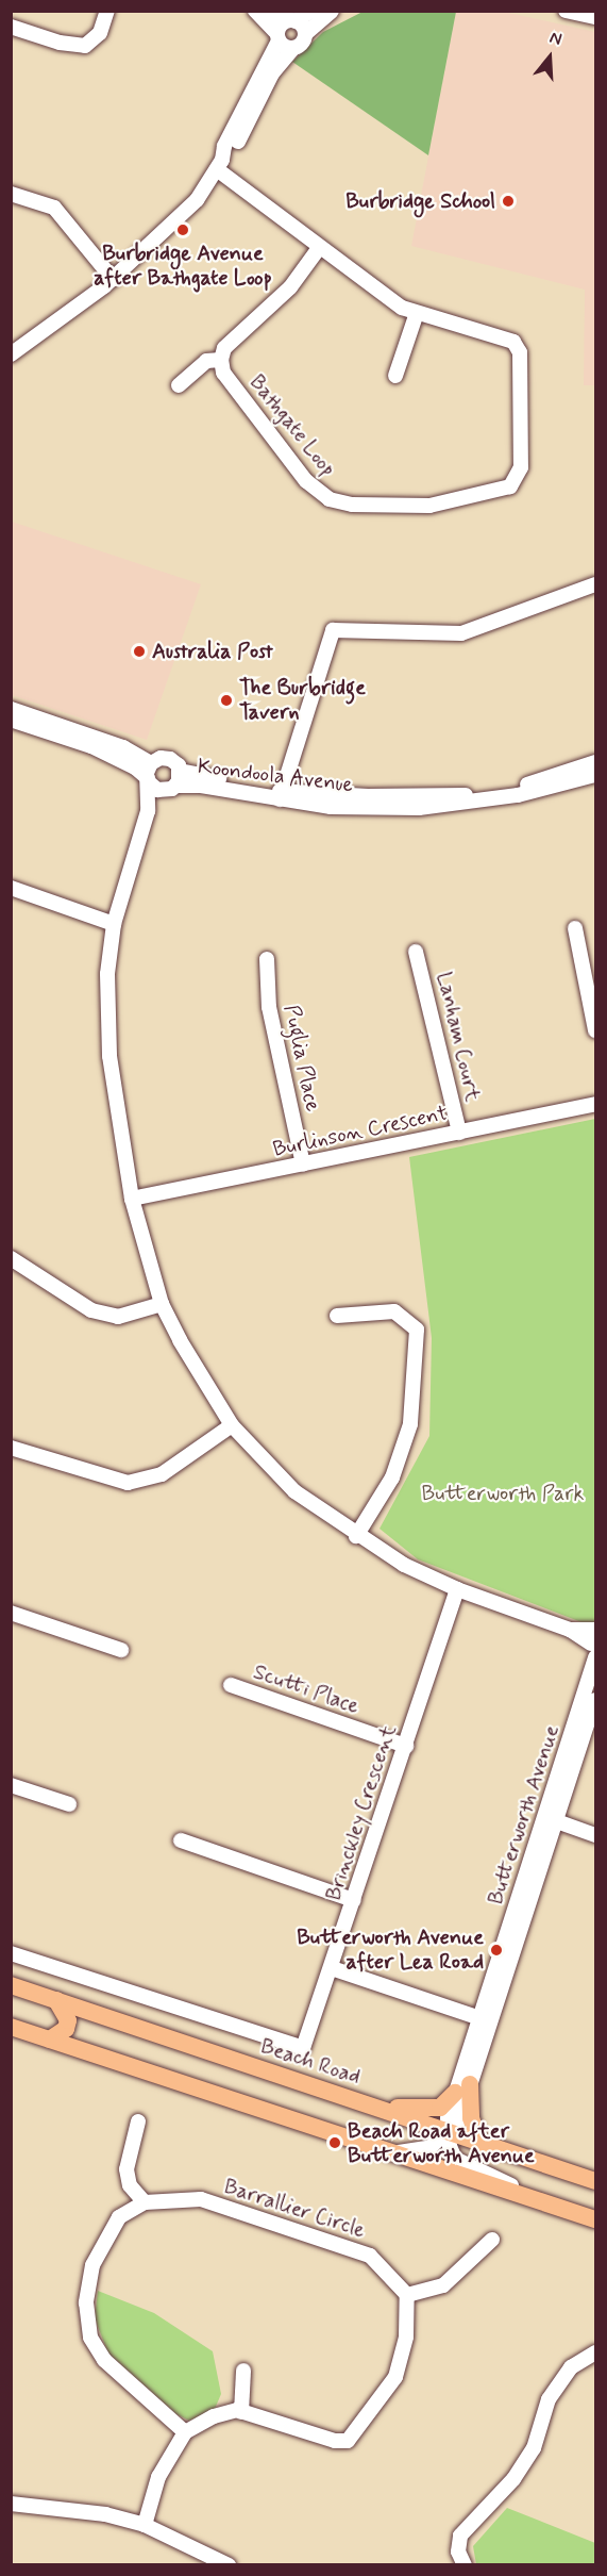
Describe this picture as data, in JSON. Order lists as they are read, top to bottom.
{
  "streets": {
    "main road": ["Beach Road"],
    "street": [
      "Bathgate Loop",
      "Koondoola Avenue",
      "Lanham Court",
      "Puglia Place",
      "Burlinson Crescent",
      "Scutti Place",
      "Brinckley Crescent",
      "Butterworth Avenue",
      "Barrallier Circle"
    ]
  },
  "crossings": [
    ["Lanham Court", "Burlinson Crescent"],
    ["Puglia Place", "Burlinson Crescent"],
    ["Scutti Place", "Brinckley Crescent"],
    ["Butterworth Avenue", "Beach Road"]
  ],
  "parks": ["Butterworth Park"],
  "places": [
    "Burbridge School",
    "Burbridge Avenue after Bathgate Loop",
    "Australia Post",
    "The Burbridge Tavern",
    "Butterworth Avenue after Lea Road",
    "Beach Road after Butterworth Avenue"
  ],
  "north": "top"
}
